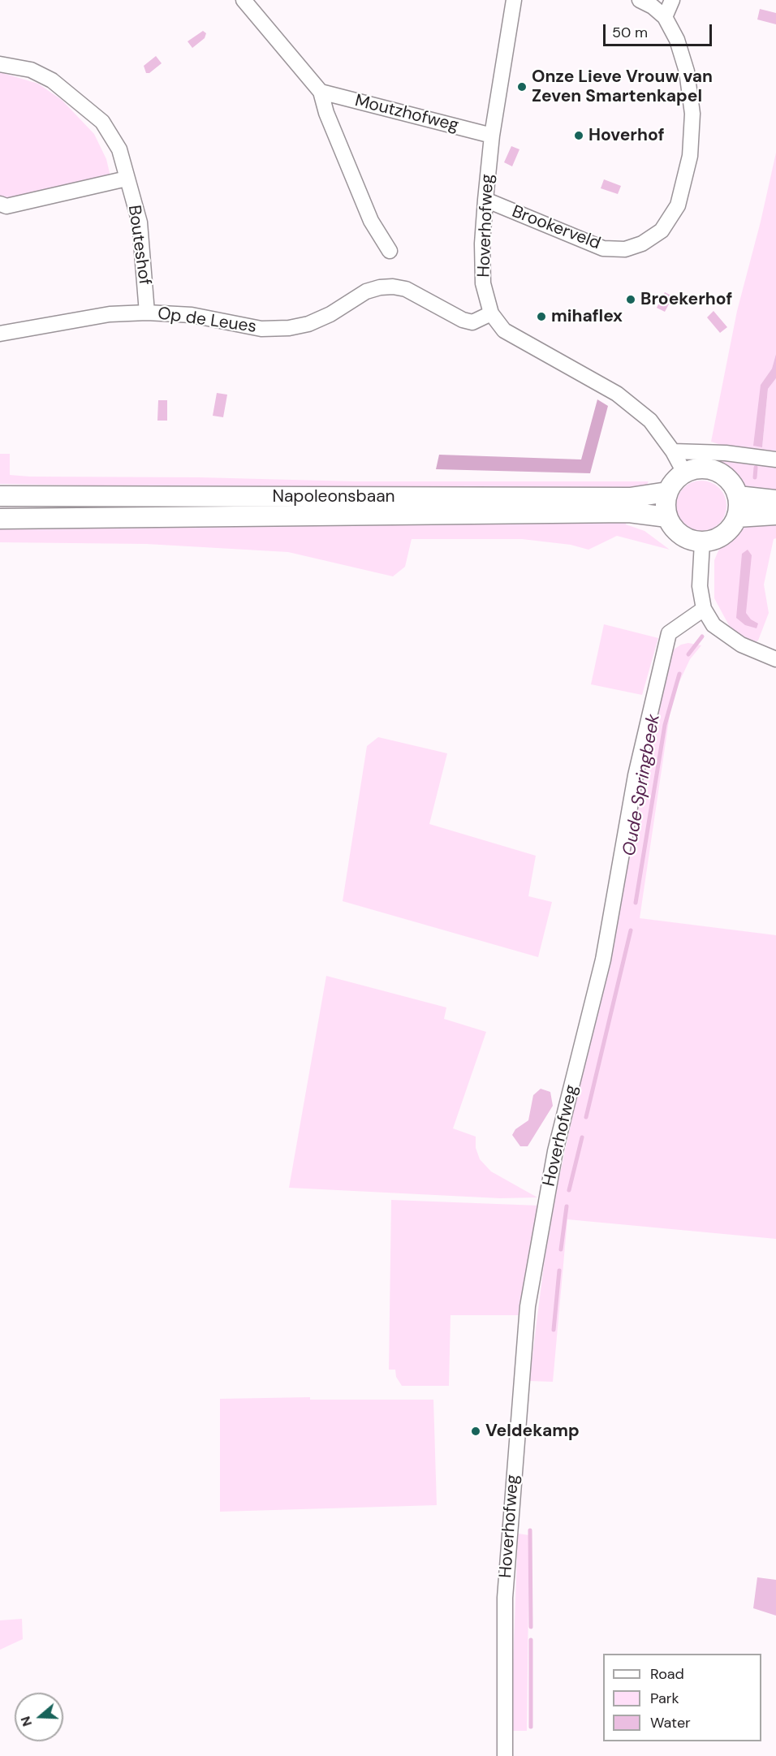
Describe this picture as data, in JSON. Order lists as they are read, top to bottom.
{
  "streets": {
    "main road": ["Napoleonsbaan"],
    "street": [
      "Moutzhofweg",
      "Hoverhofweg",
      "Brookerveld",
      "Bouteshof",
      "Op de Leues"
    ]
  },
  "crossings": [
    ["Moutzhofweg", "Hoverhofweg"],
    ["Hoverhofweg", "Brookerveld"],
    ["Hoverhofweg", "Op de Leues"],
    ["Hoverhofweg", "Napoleonsbaan"],
    ["Bouteshof", "Op de Leues"]
  ],
  "water": ["Oude Springbeek"],
  "places": [
    "Onze Lieve Vrouw van Zeven Smartenkapel",
    "Hoverhof",
    "Broekerhof",
    "mihaflex",
    "Veldekamp"
  ],
  "legend": ["Road", "Park", "Water"],
  "scale_bar": "50 m",
  "north": "left"
}
